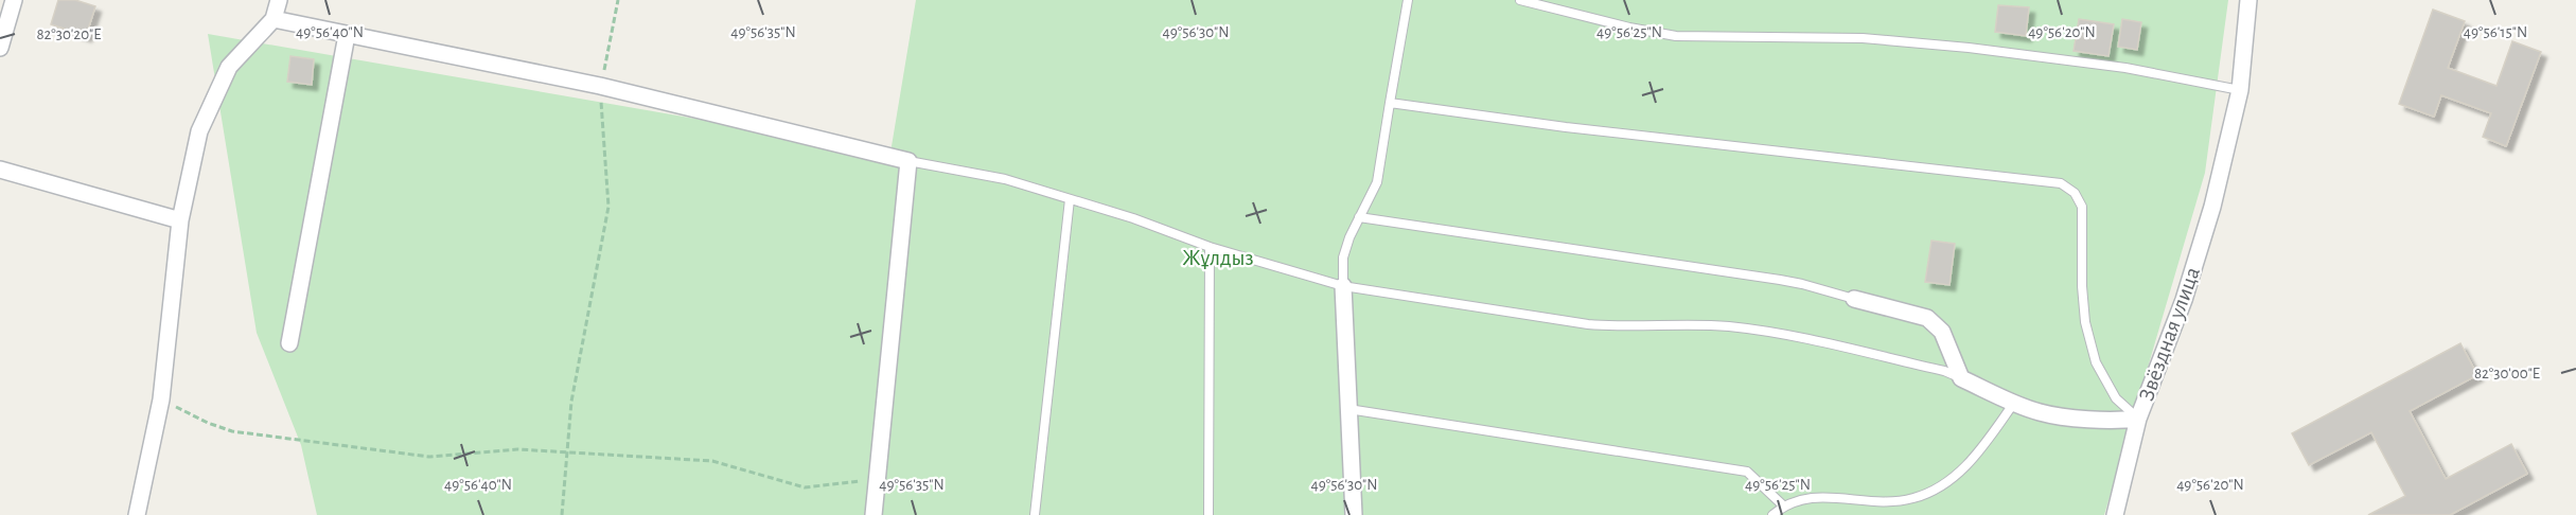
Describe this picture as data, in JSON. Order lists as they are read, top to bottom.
{
  "streets": {
    "street": ["Звёздная улица"]
  },
  "parks": ["Жұлдыз"],
  "coordinates": [
    "49°56'25\"N",
    "49°56'40\"N",
    "49°56'35\"N",
    "49°56'30\"N",
    "49°56'20\"N",
    "49°56'15\"N",
    "82°30'20\"E",
    "82°30'00\"E"
  ]
}
